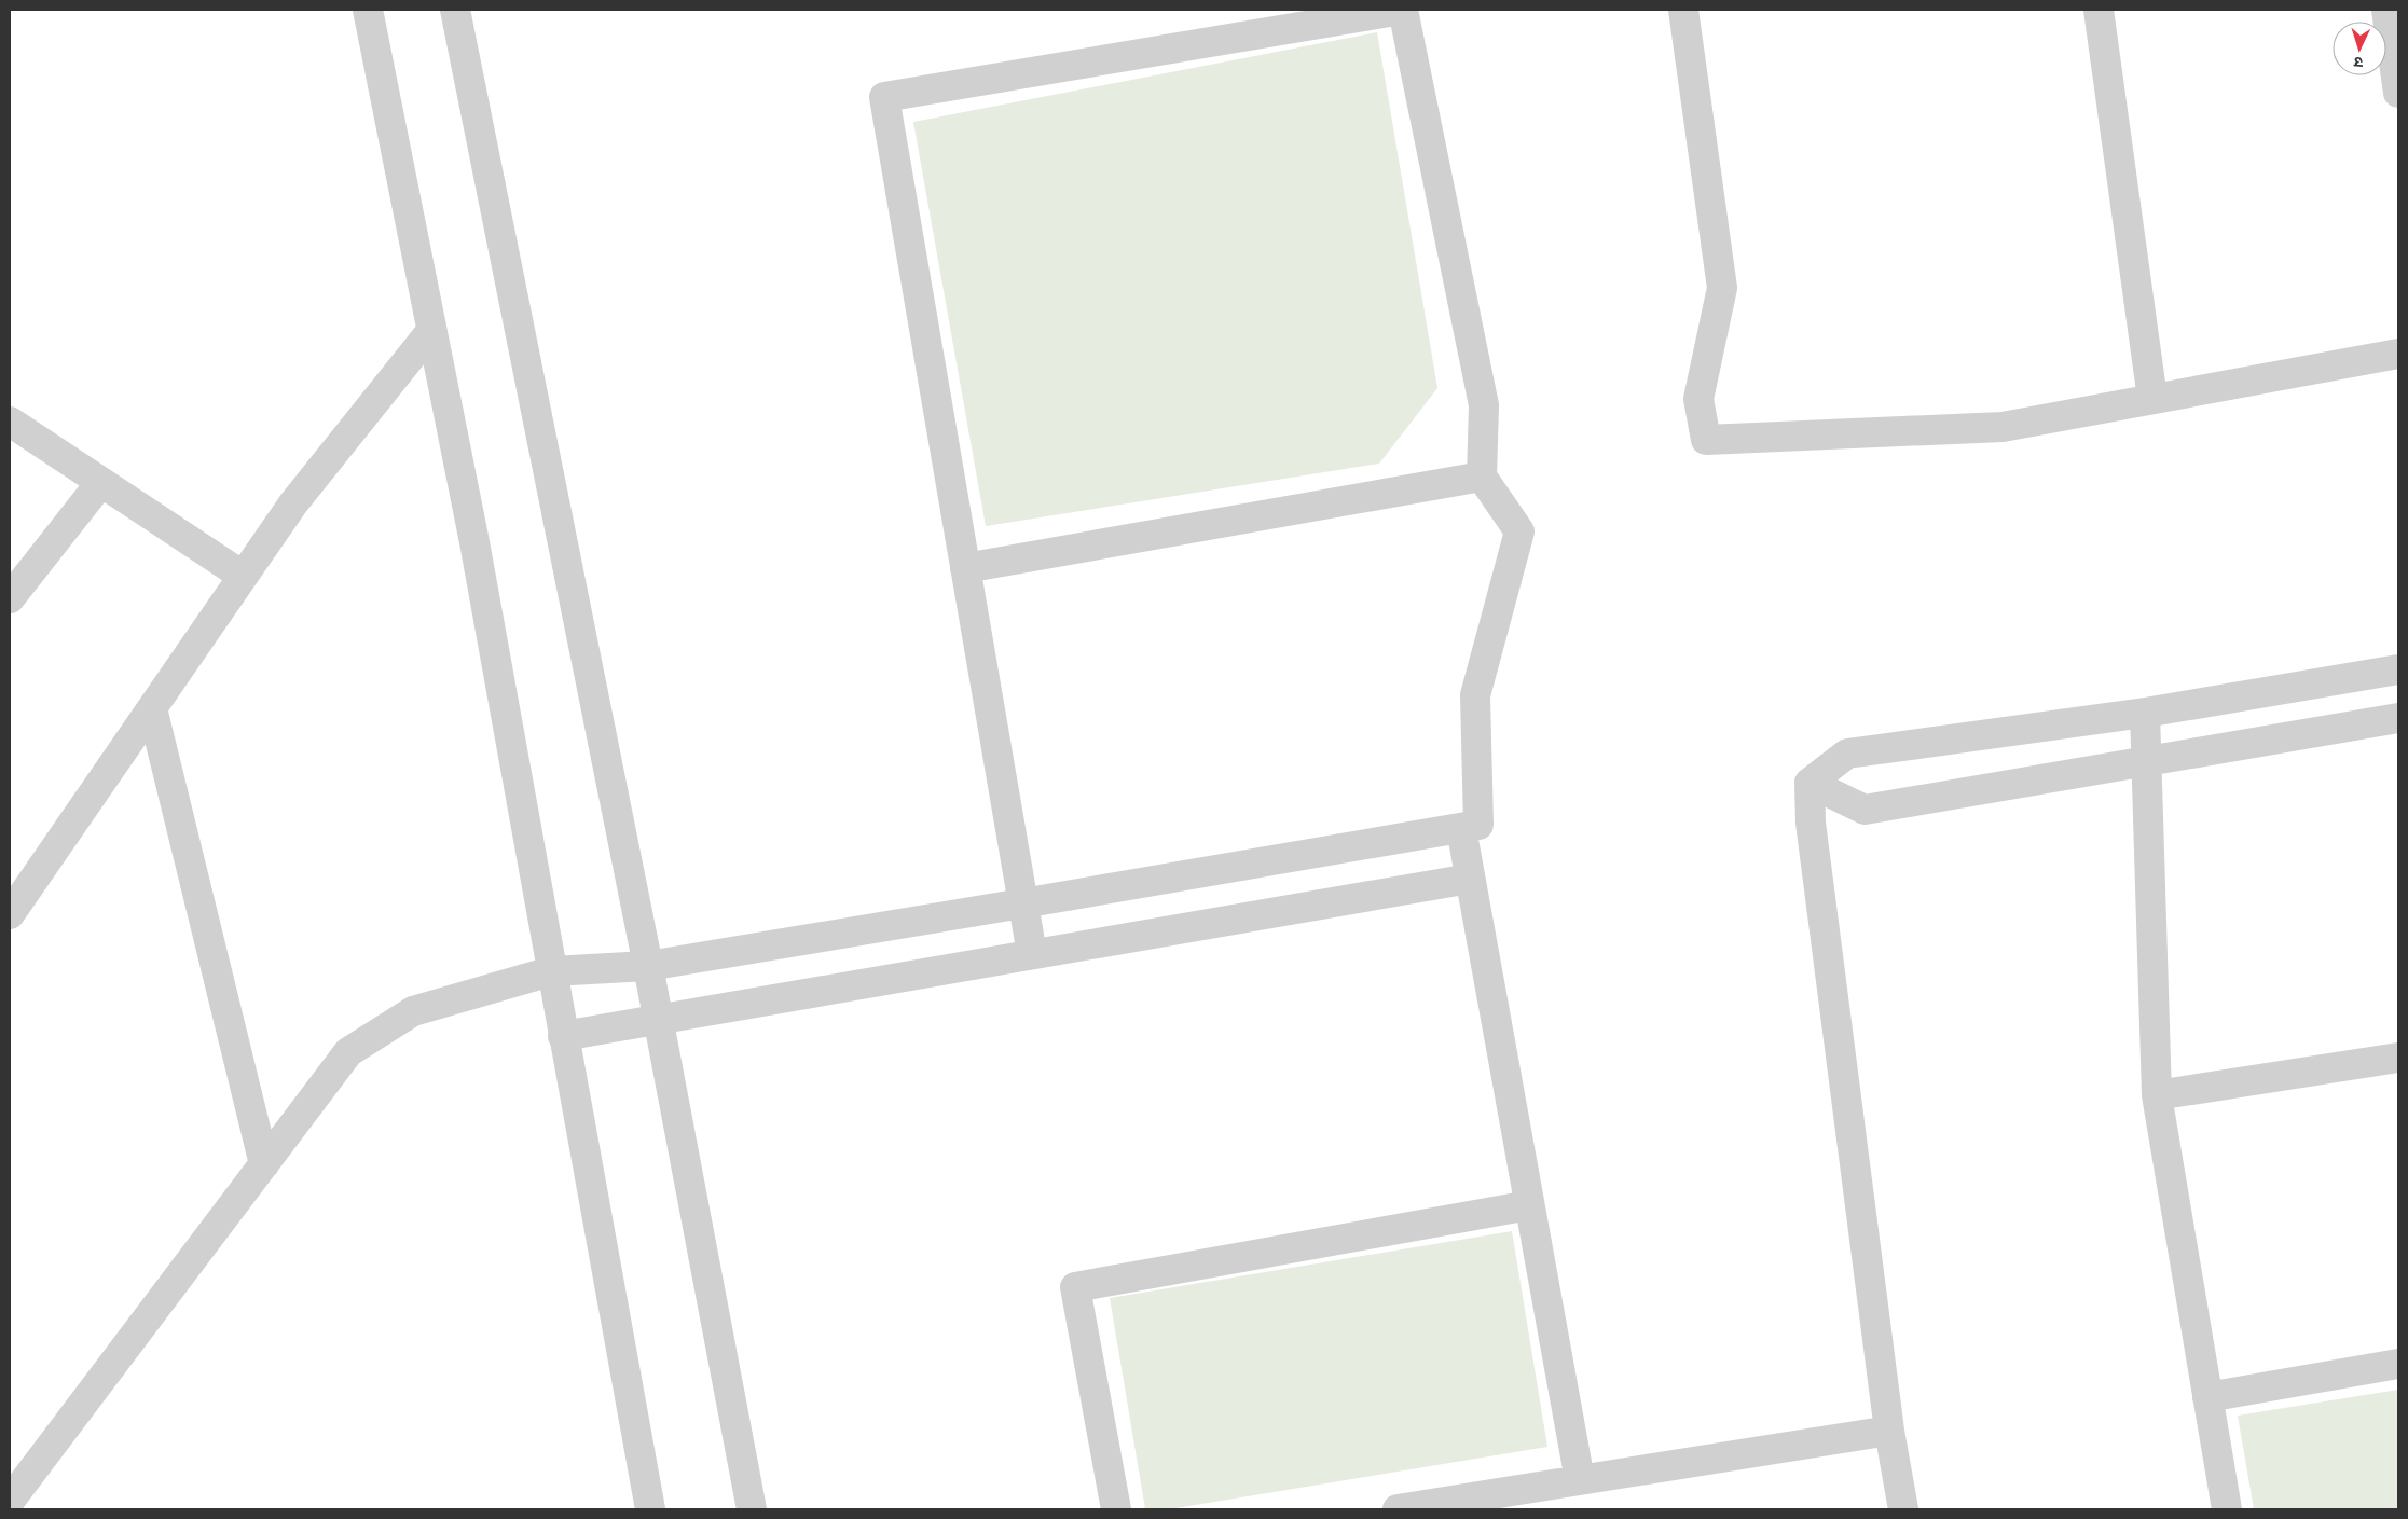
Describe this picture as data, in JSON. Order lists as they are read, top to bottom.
{
  "north": "bottom"
}
